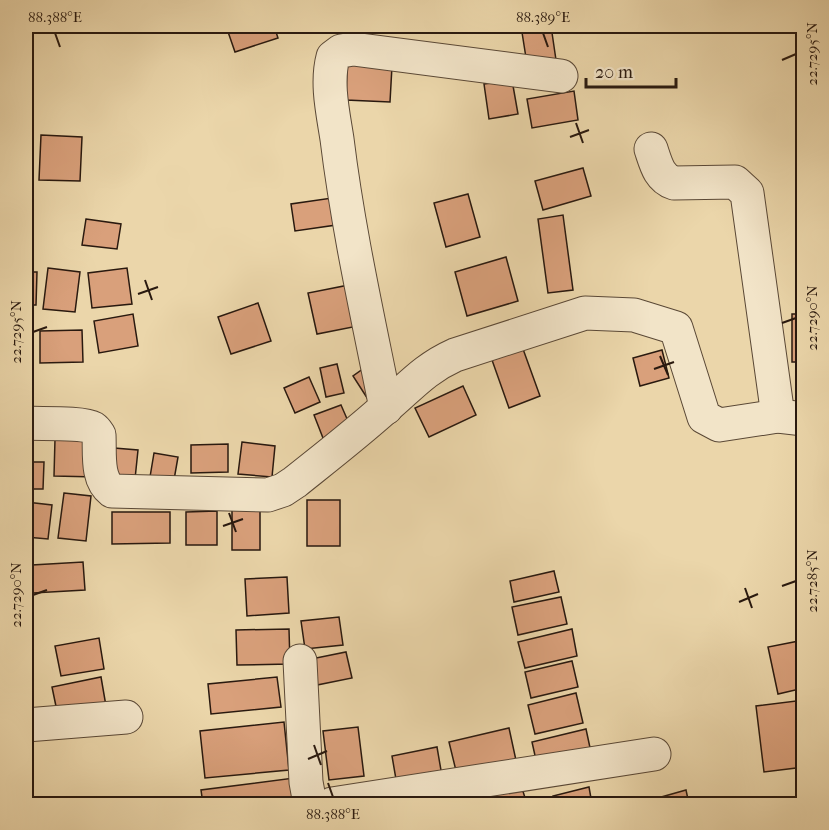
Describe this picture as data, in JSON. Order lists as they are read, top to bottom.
{
  "scale_bar": "20 m",
  "coordinates": [
    "88.388°E",
    "88.389°E",
    "22.7295°N",
    "22.7290°N",
    "22.7285°N"
  ]
}
